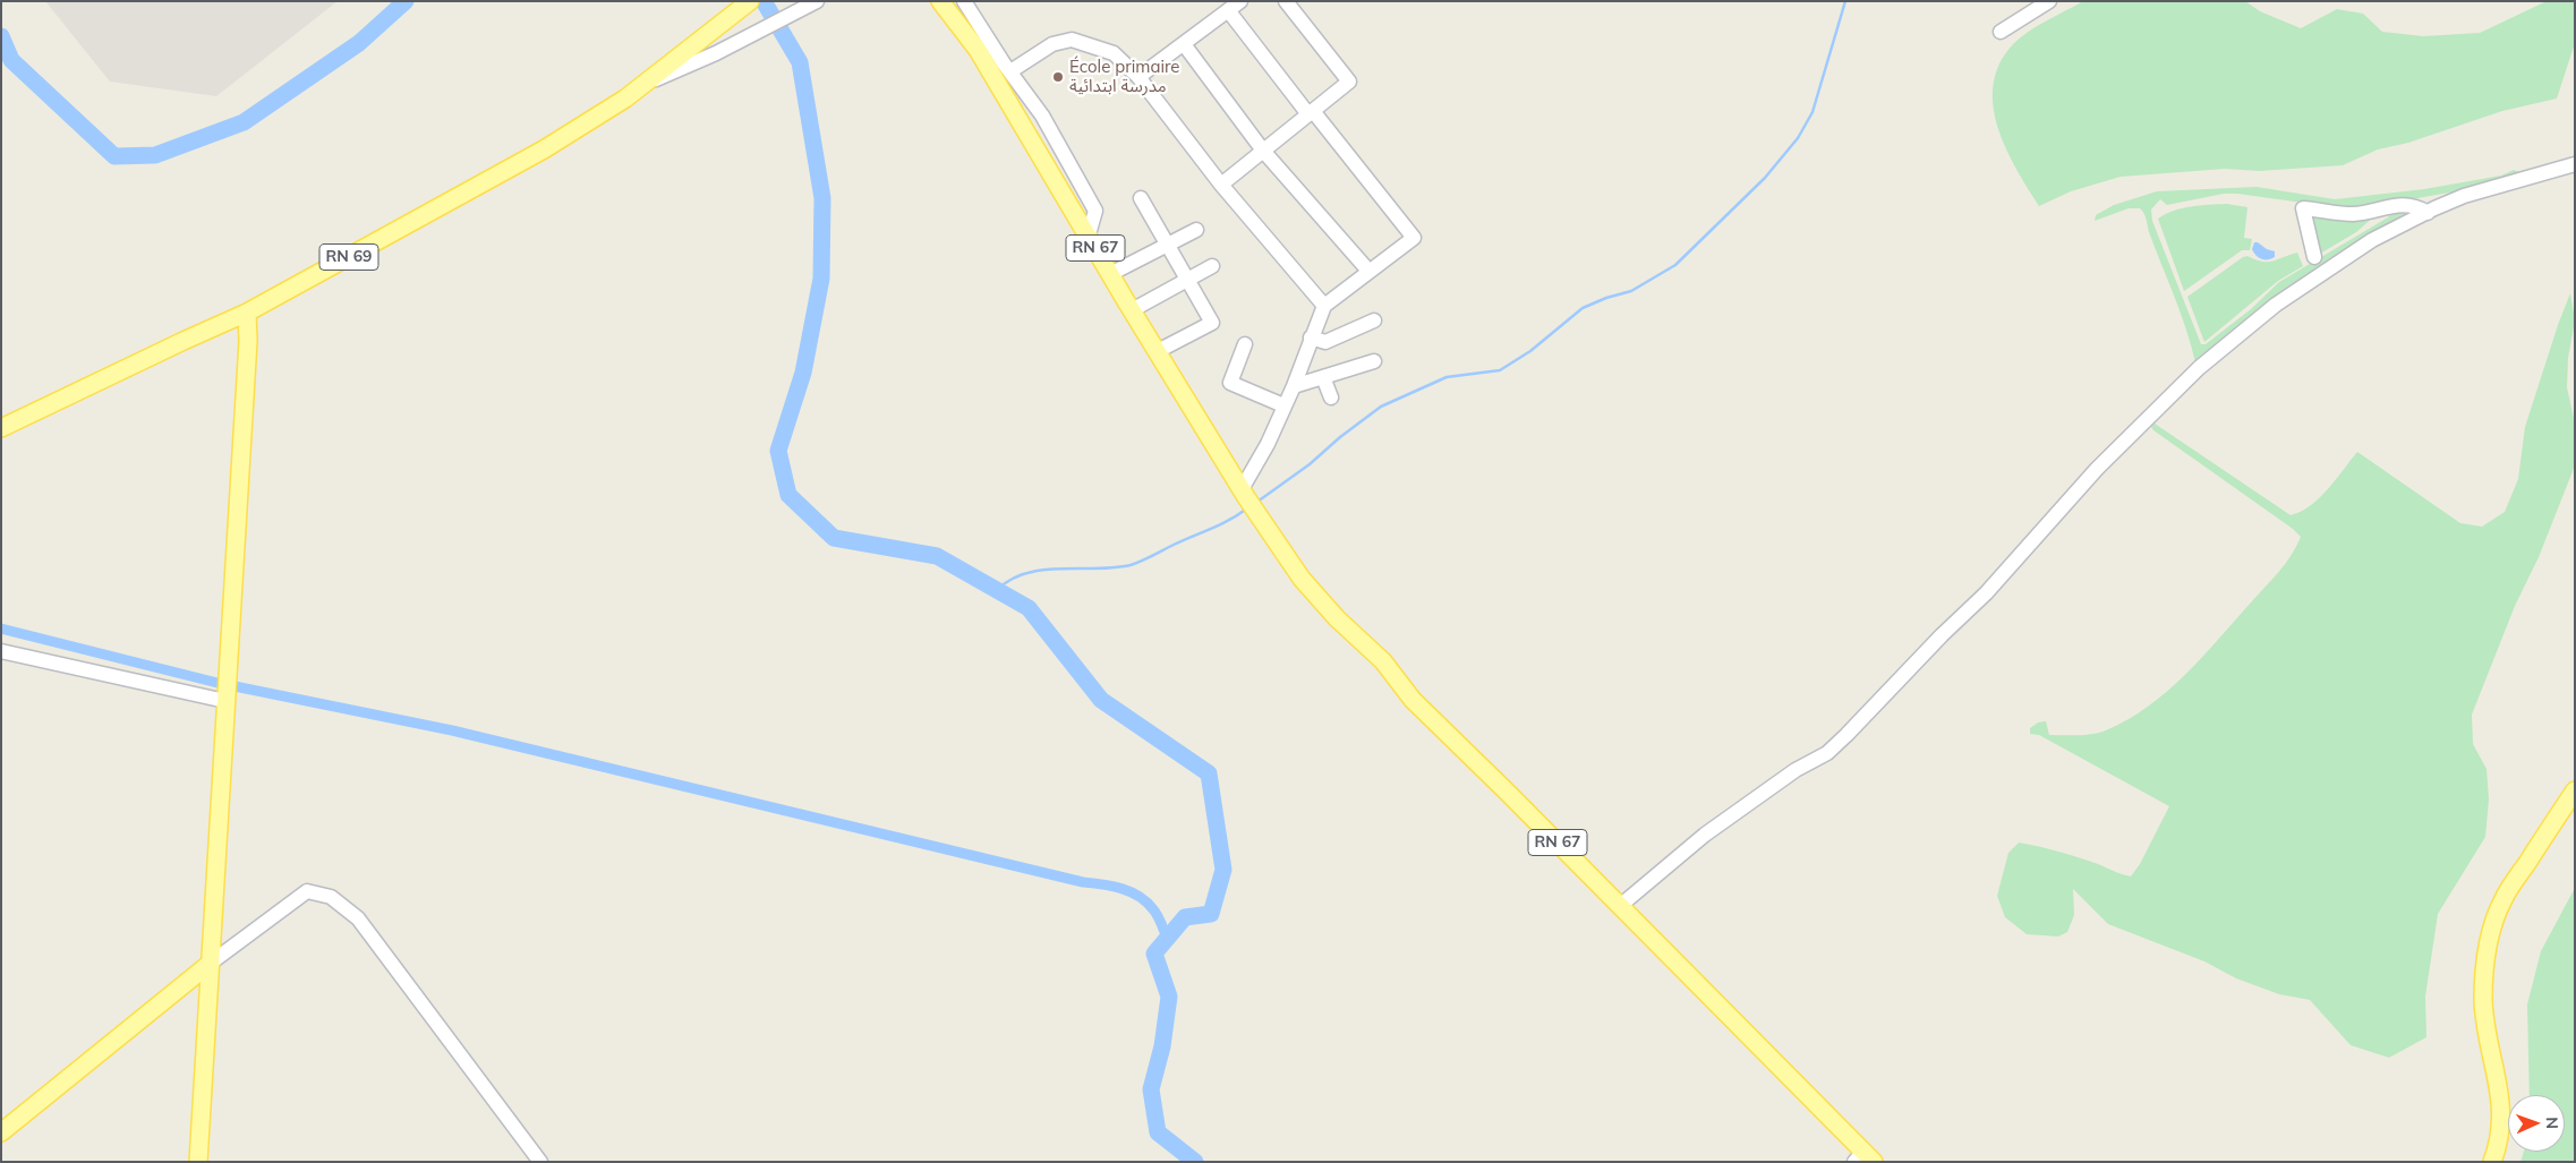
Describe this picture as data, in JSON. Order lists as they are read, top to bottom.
{
  "streets": {
    "main road": ["RN 67", "RN 69"]
  },
  "places": ["École primaire مدرسة ابتدائية"],
  "north": "right"
}
